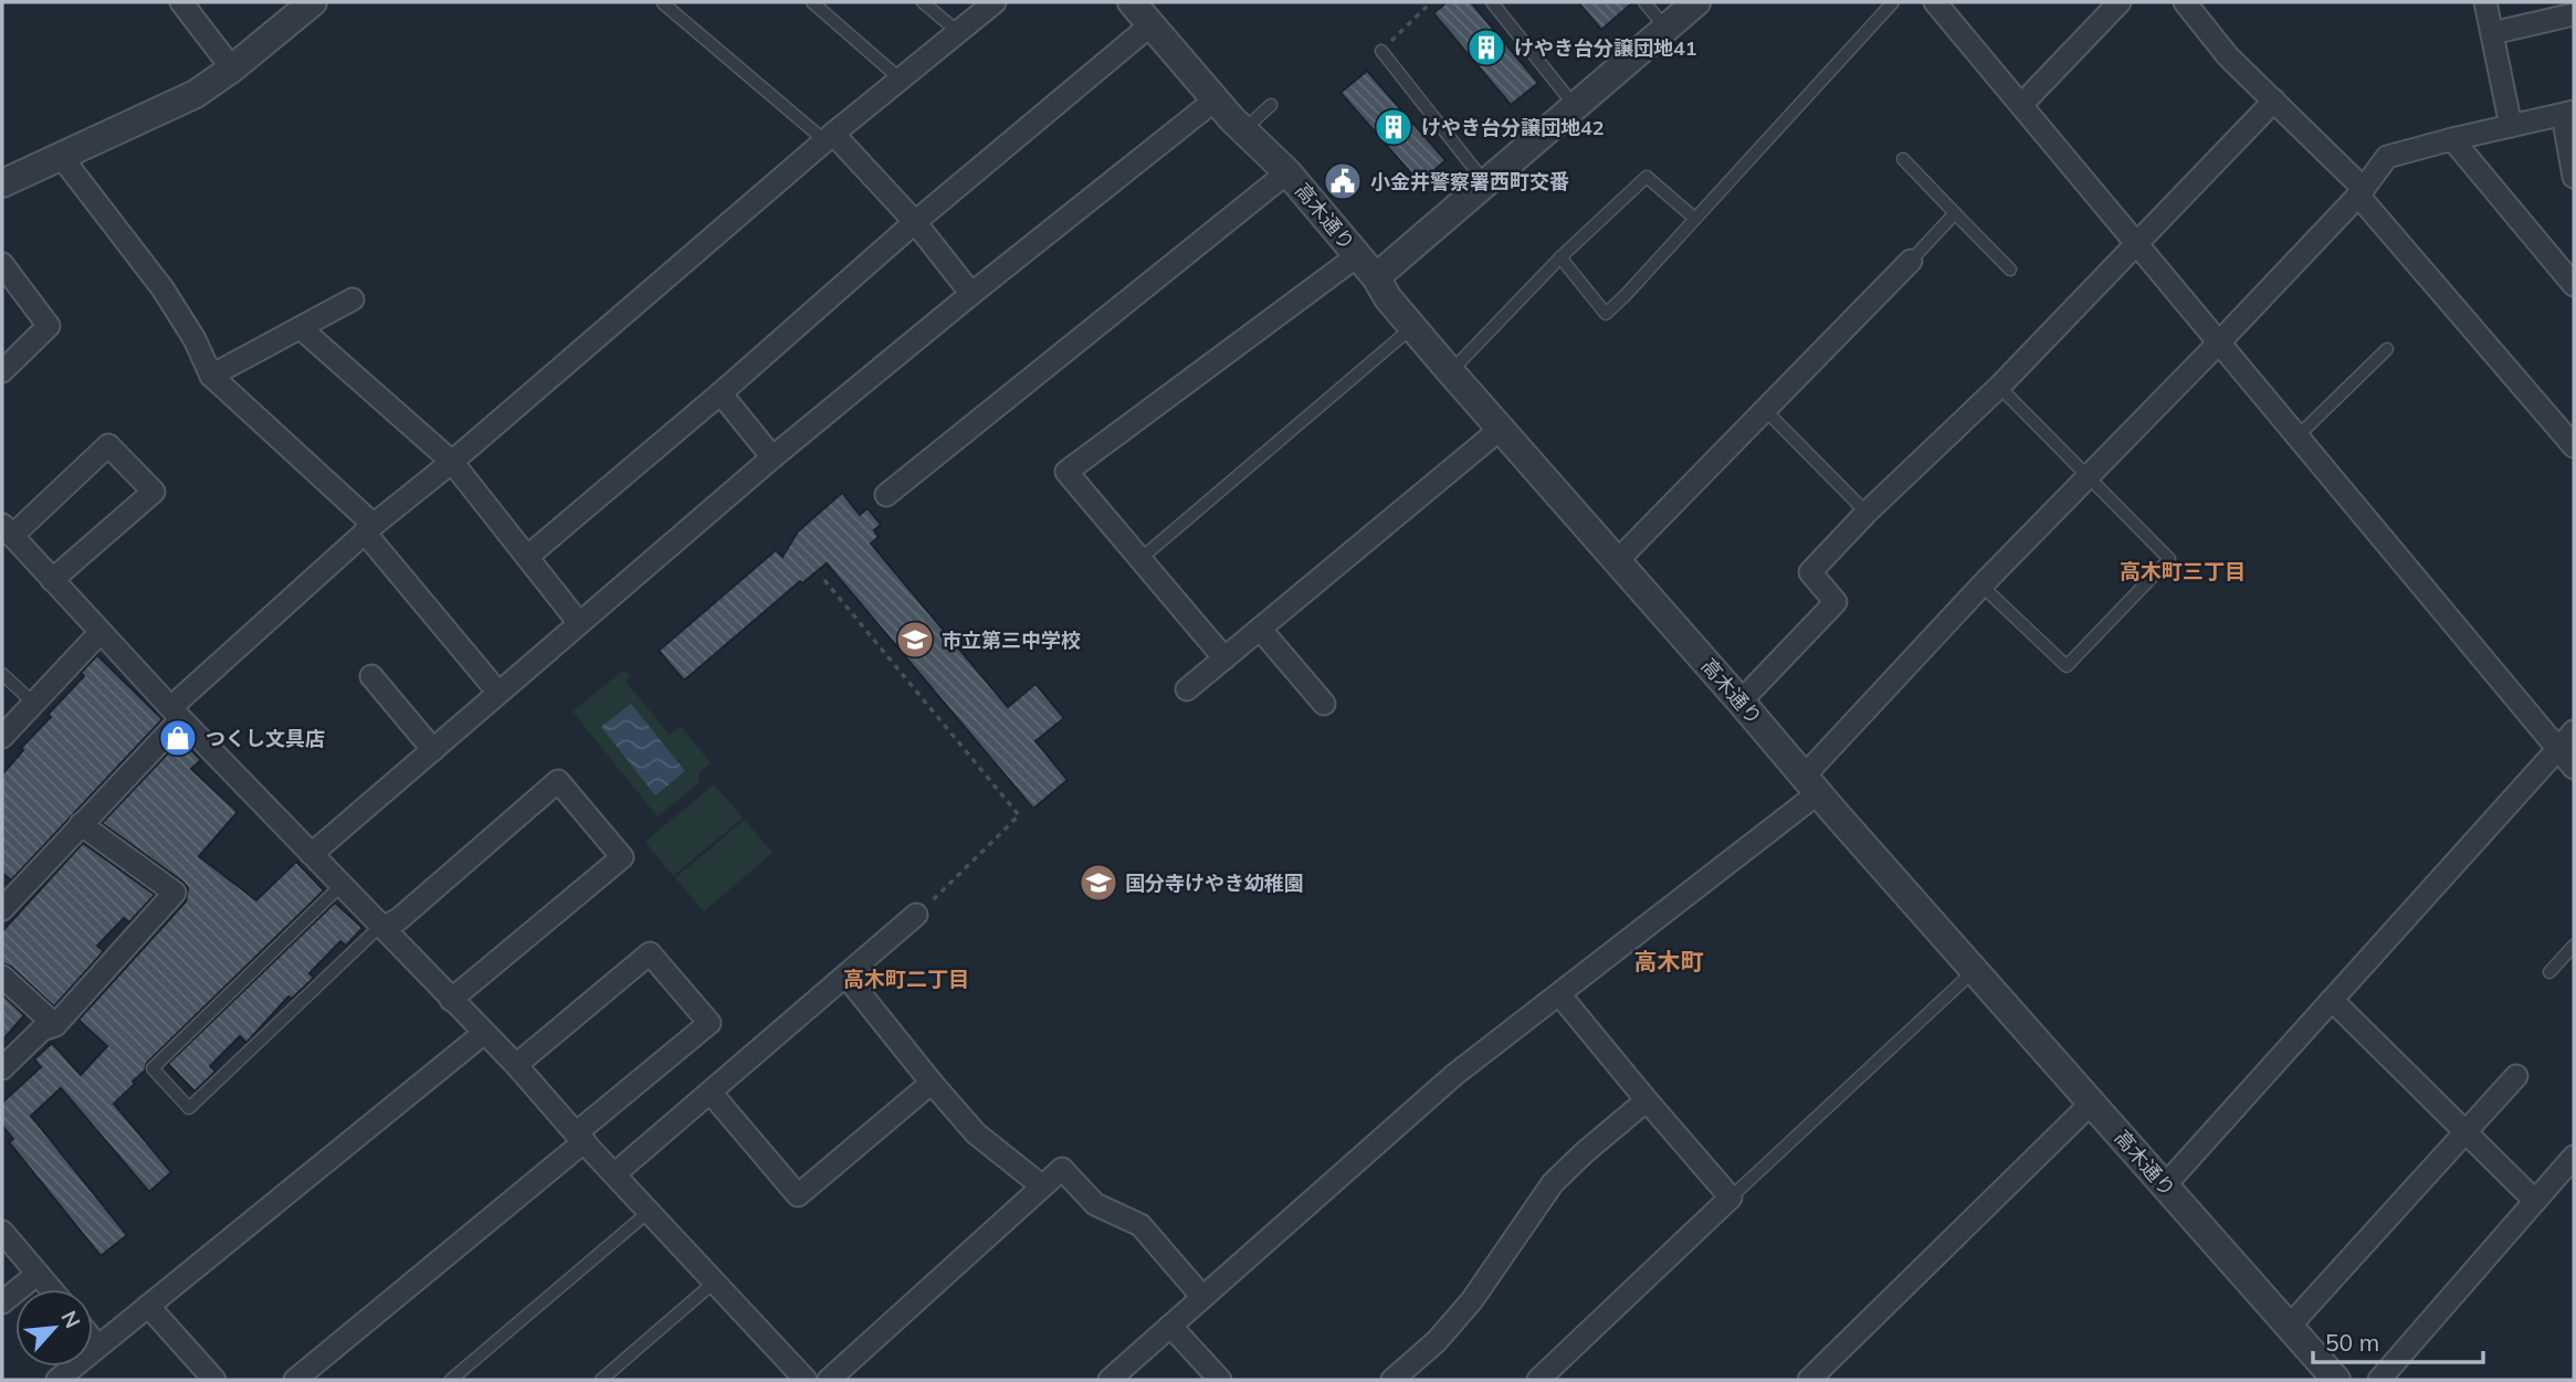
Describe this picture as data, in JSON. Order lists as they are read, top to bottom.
{
  "streets": {
    "street": ["高木通り"]
  },
  "districts": ["高木町三丁目", "高木町", "高木町二丁目"],
  "places": {
    "building": ["けやき台分譲団地41", "けやき台分譲団地42"],
    "public building": ["小金井警察署西町交番"],
    "school or university": ["市立第三中学校", "国分寺けやき幼稚園"],
    "shop": ["つくし文具店"]
  },
  "scale_bar": "50 m",
  "north": "top right"
}
